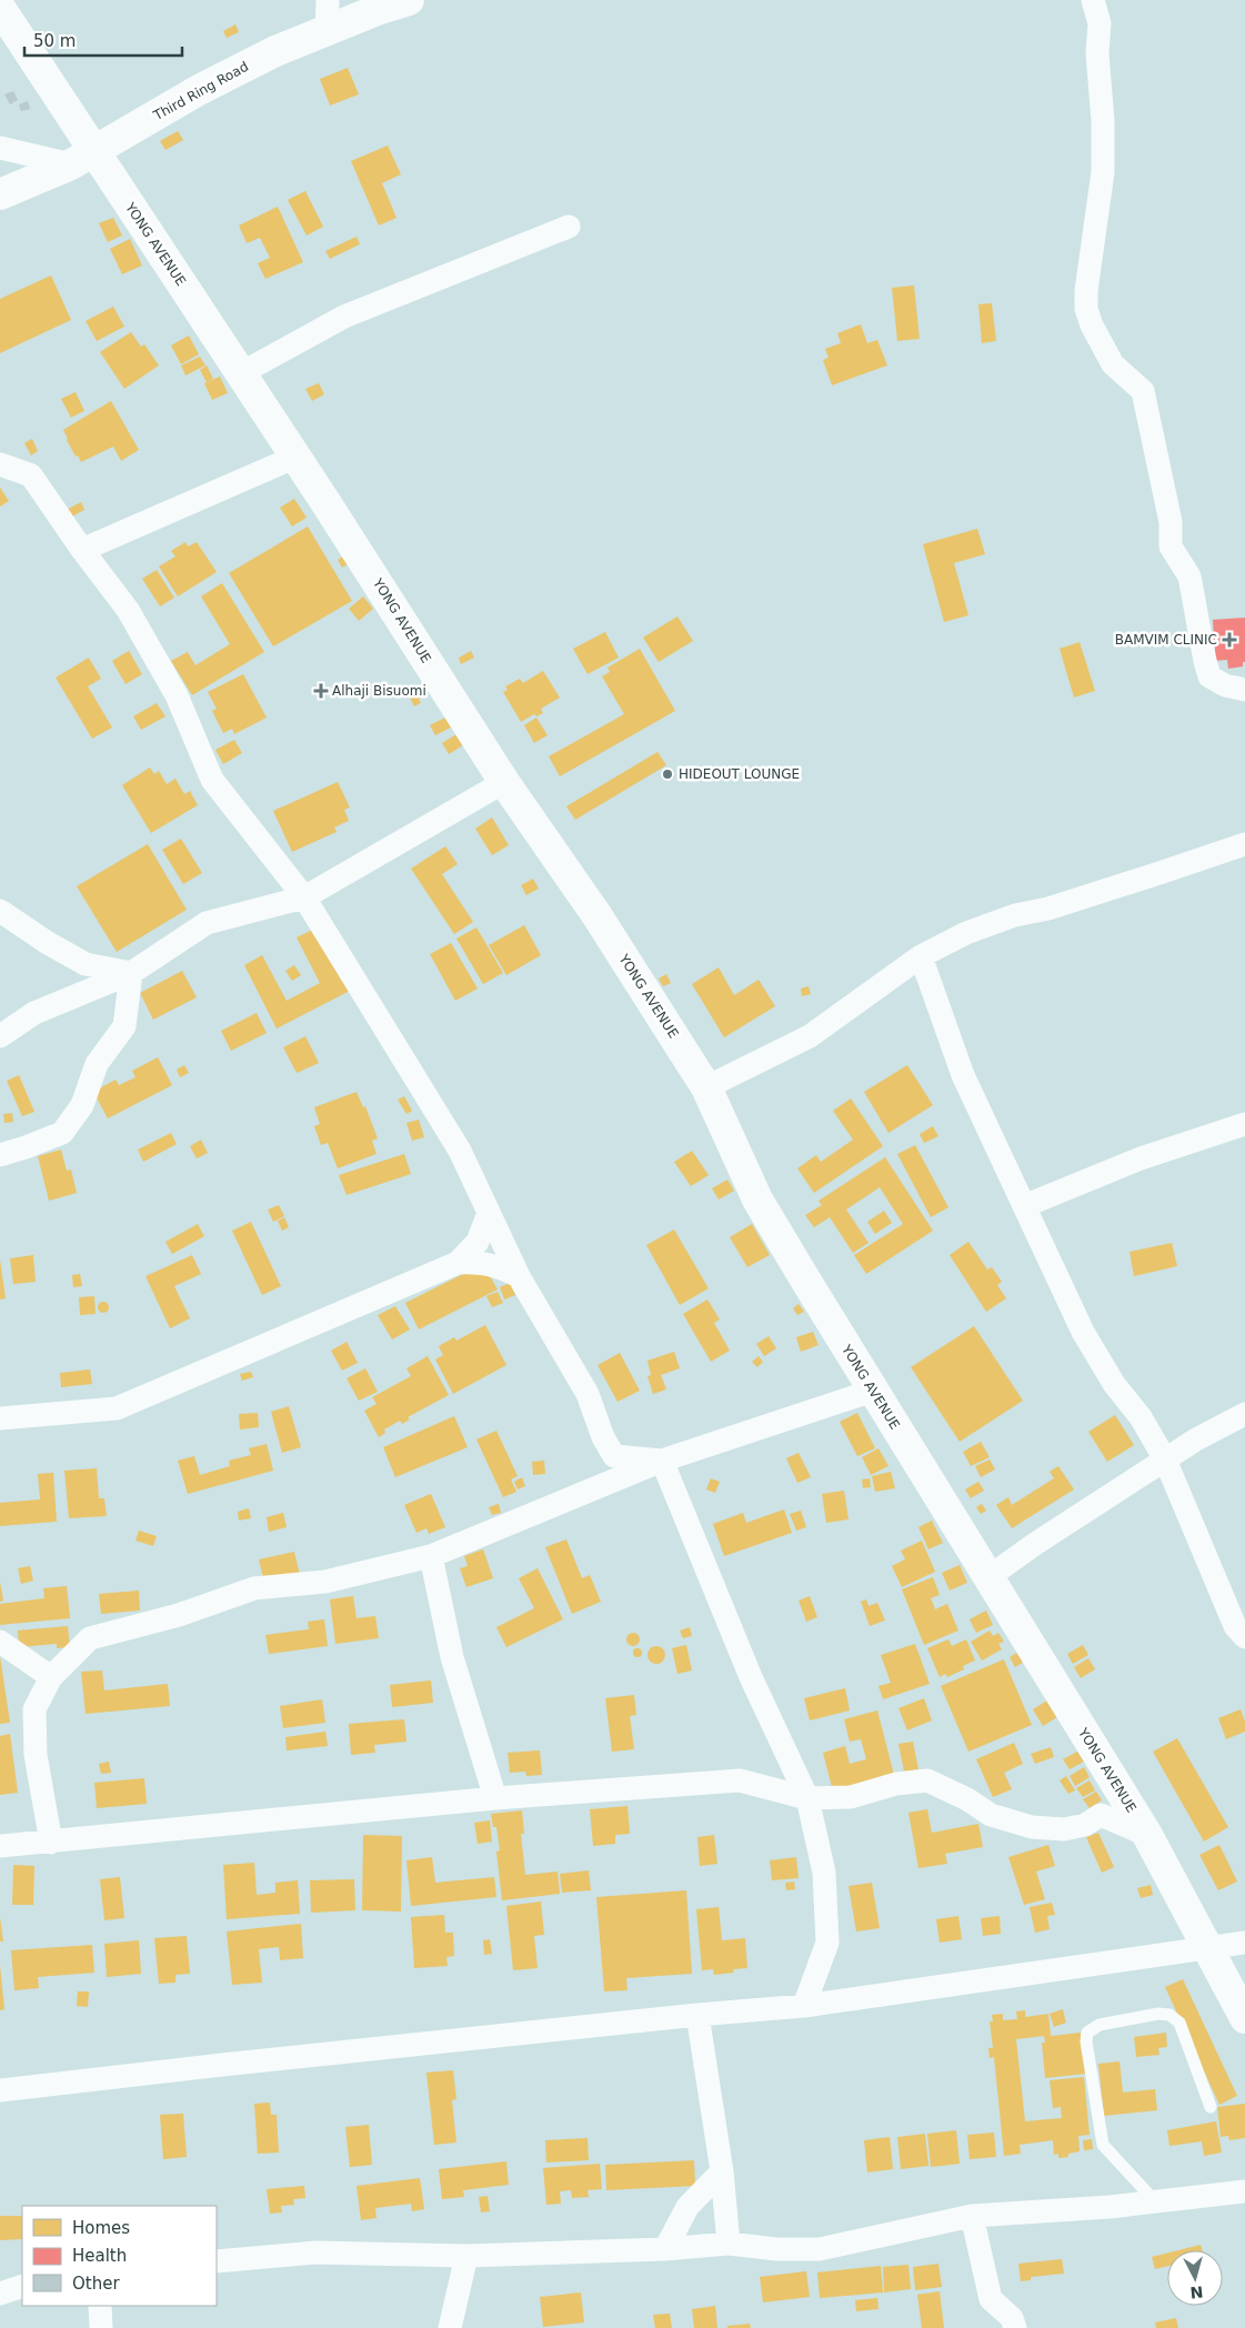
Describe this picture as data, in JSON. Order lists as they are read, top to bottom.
{
  "streets": {
    "street": ["Third Ring Road", "YONG AVENUE"]
  },
  "crossings": [
    ["Third Ring Road", "YONG AVENUE"]
  ],
  "places": {
    "health": ["BAMVIM CLINIC", "Alhaji Bisuomi"],
    "other": ["HIDEOUT LOUNGE"]
  },
  "legend": ["Homes", "Health", "Other"],
  "scale_bar": "50 m",
  "north": "bottom"
}
